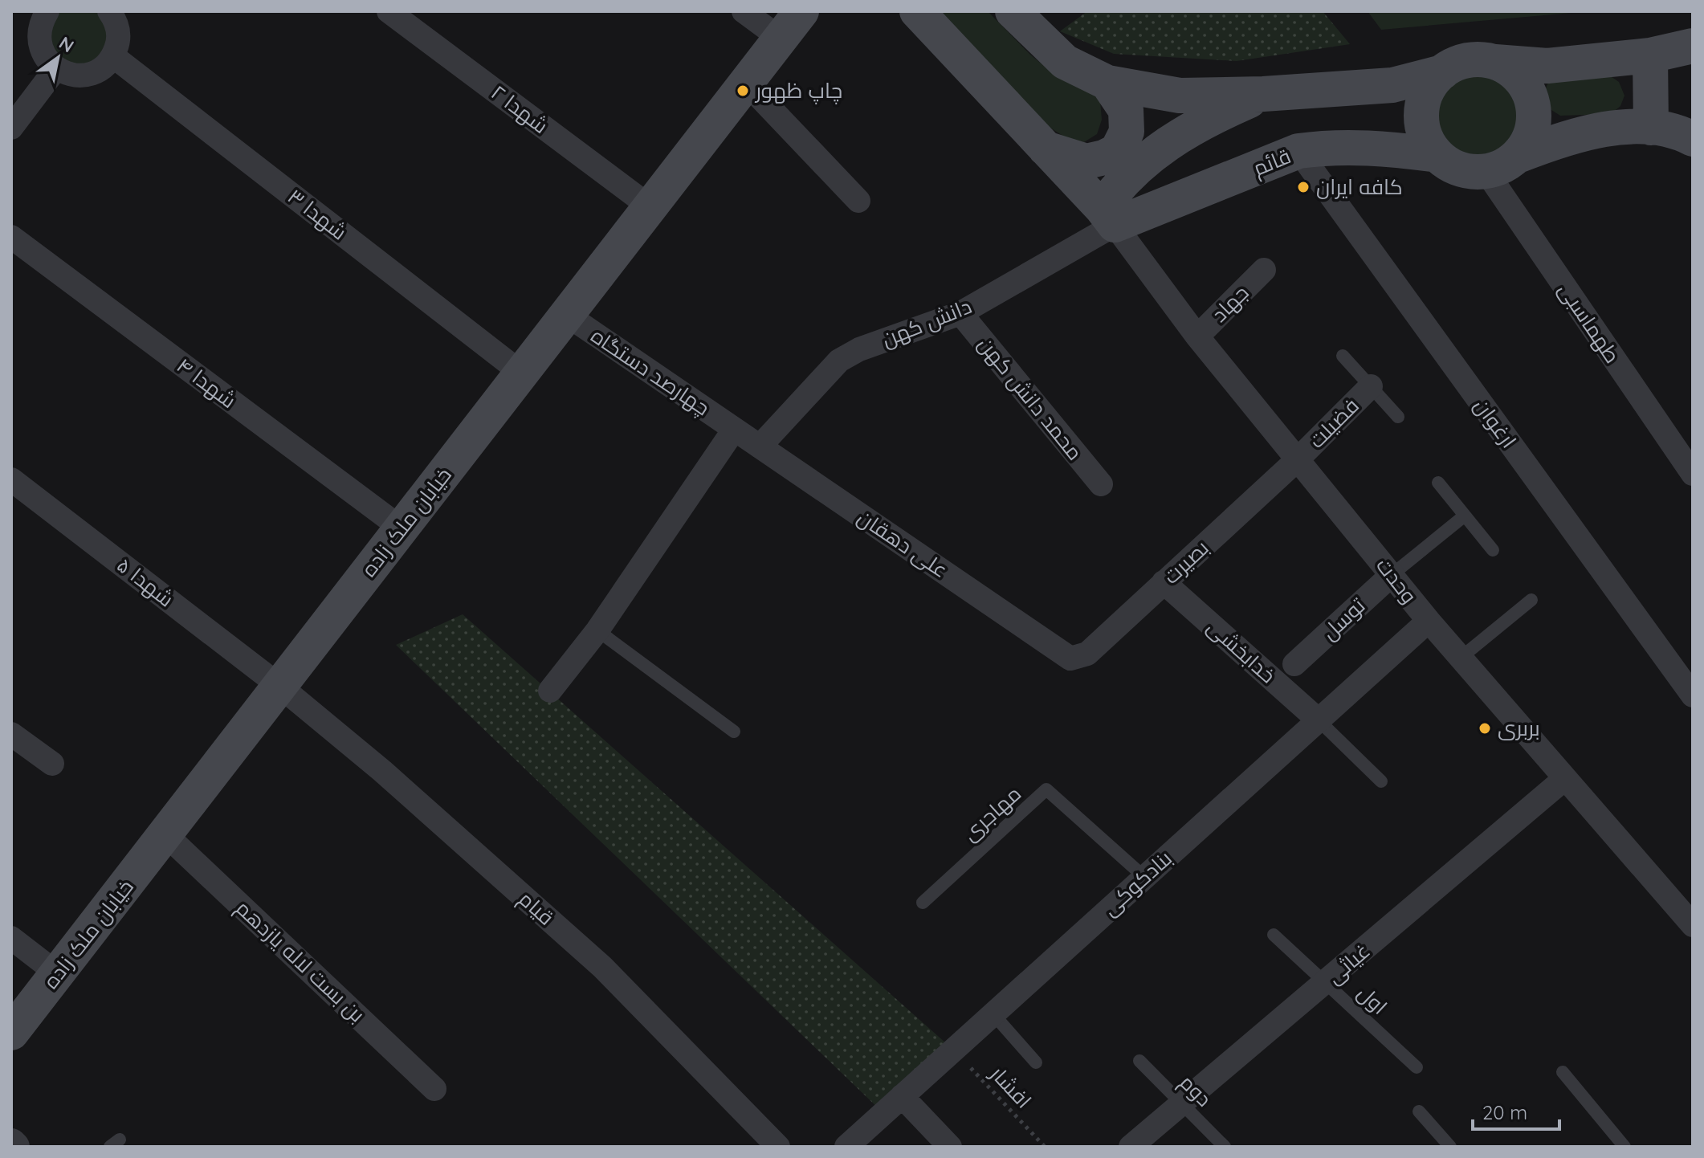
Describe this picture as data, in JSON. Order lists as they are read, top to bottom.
{
  "streets": {
    "main road": ["قائم", "خیابان ملک زاده"],
    "street": [
      "شهدا ۲",
      "شهدا ۳",
      "جهاد",
      "دانش کهن",
      "طهماسبی",
      "چهارصد دستگاه",
      "شهدا ۴",
      "محمد دانش کهن",
      "فضیلت",
      "ارغوان",
      "علی دهقان",
      "بصیرت",
      "وحدت",
      "شهدا ۵",
      "توسل",
      "خدابخشی",
      "بنادکوکی",
      "قیام",
      "بن بست لاله یازدهم",
      "غیاثی"
    ],
    "lane": ["مهاجری", "اول", "دوم"],
    "path": ["افشار"]
  },
  "crossings": [
    ["شهدا ۲", "خیابان ملک زاده"],
    ["قائم", "دانش کهن"],
    ["قائم", "طهماسبی"],
    ["قائم", "ارغوان"],
    ["قائم", "وحدت"],
    ["شهدا ۳", "خیابان ملک زاده"],
    ["جهاد", "وحدت"],
    ["دانش کهن", "محمد دانش کهن"],
    ["دانش کهن", "علی دهقان"],
    ["دانش کهن", "وحدت"],
    ["چهارصد دستگاه", "خیابان ملک زاده"],
    ["چهارصد دستگاه", "علی دهقان"],
    ["شهدا ۴", "خیابان ملک زاده"],
    ["فضیلت", "بصیرت"],
    ["فضیلت", "وحدت"],
    ["خیابان ملک زاده", "شهدا ۵"],
    ["خیابان ملک زاده", "قیام"],
    ["خیابان ملک زاده", "بن بست لاله یازدهم"],
    ["علی دهقان", "بصیرت"],
    ["بصیرت", "وحدت"],
    ["بصیرت", "خدابخشی"],
    ["وحدت", "توسل"],
    ["وحدت", "بنادکوکی"],
    ["وحدت", "غیاثی"],
    ["شهدا ۵", "قیام"],
    ["خدابخشی", "بنادکوکی"],
    ["مهاجری", "بنادکوکی"],
    ["بنادکوکی", "افشار"],
    ["غیاثی", "اول"],
    ["غیاثی", "دوم"]
  ],
  "places": ["چاپ ظهور", "کافه ایران", "بربری"],
  "scale_bar": "20 m",
  "north": "top right"
}
